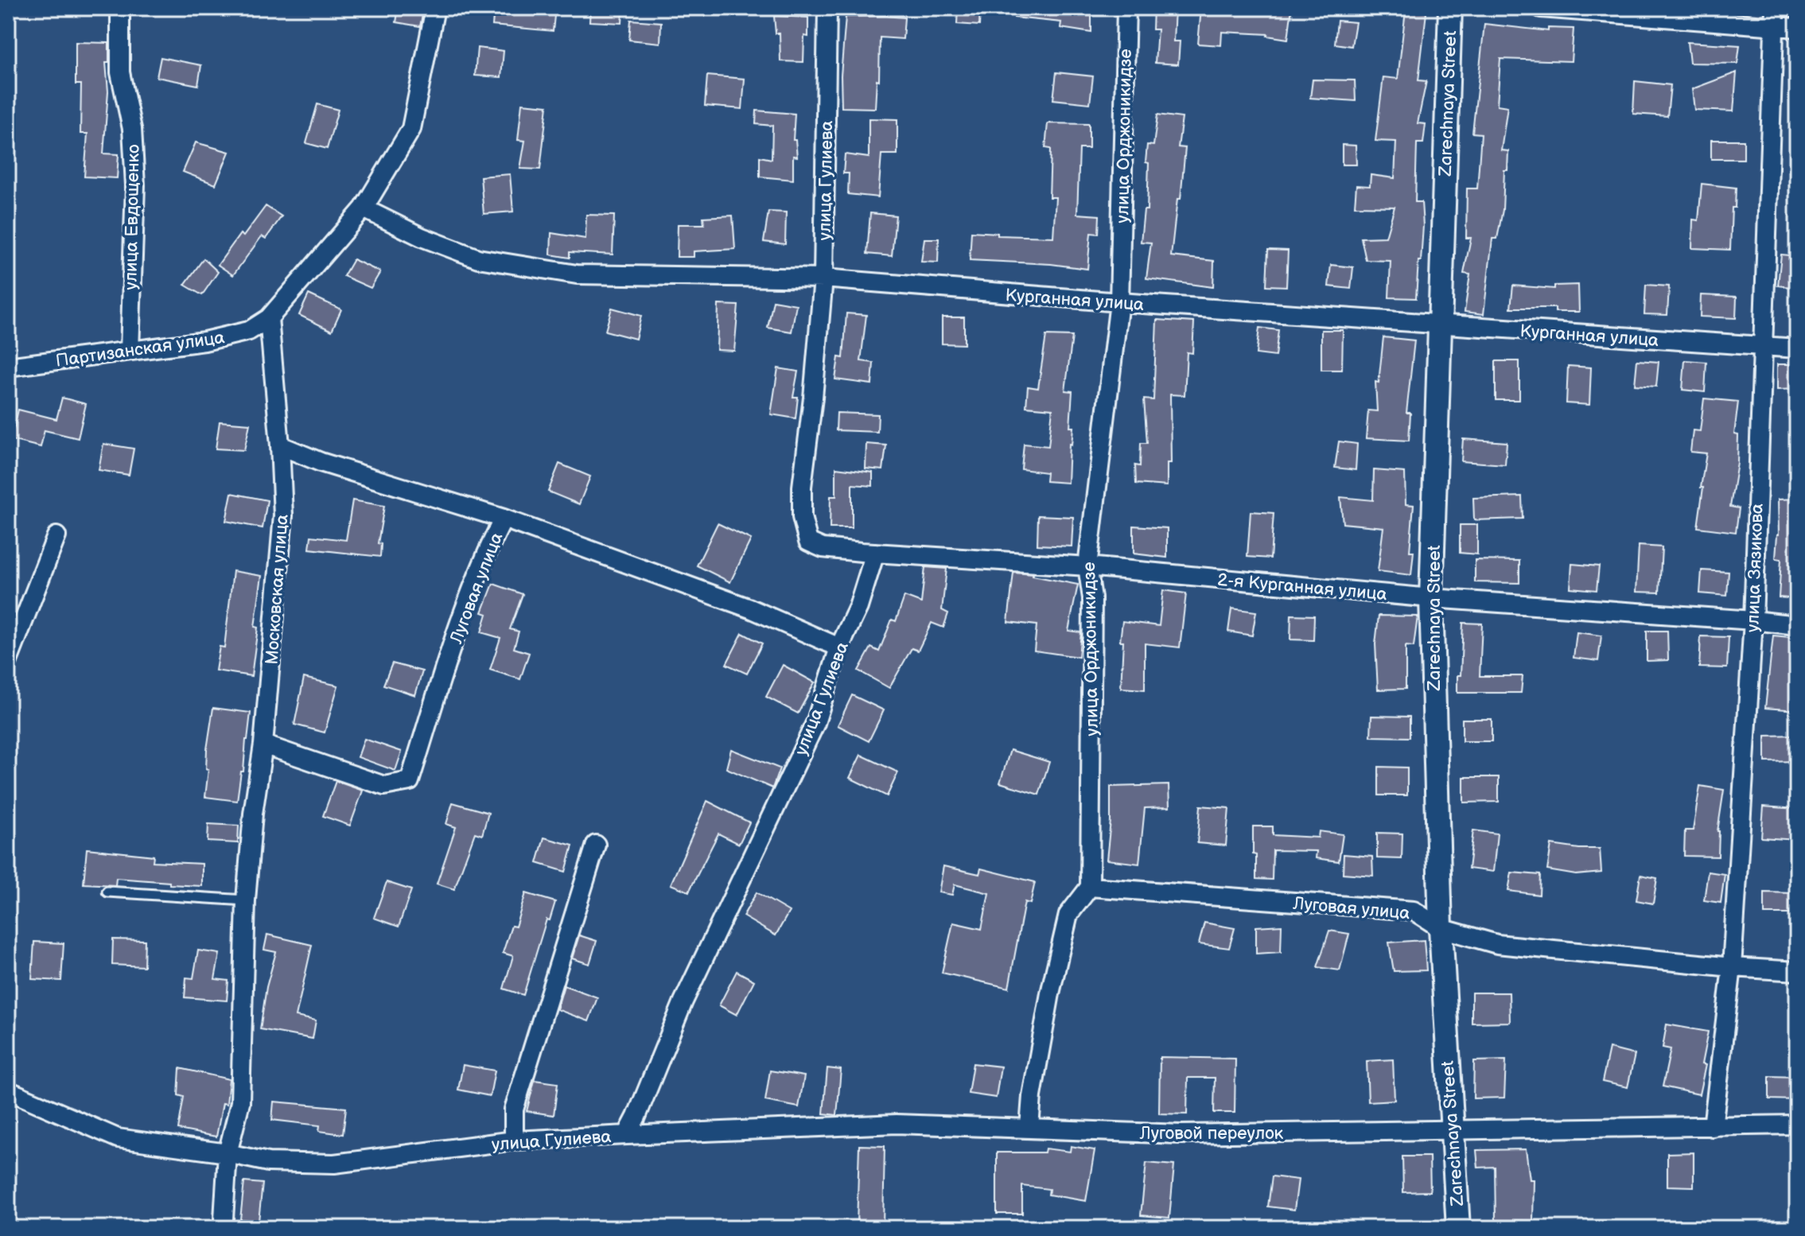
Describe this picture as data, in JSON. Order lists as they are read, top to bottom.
{
  "streets": {
    "street": [
      "Zarechnaya Street",
      "улица Орджоникидзе",
      "улица Гулиева",
      "улица Евдощенко",
      "Курганная улица",
      "Партизанская улица",
      "улица Зязикова",
      "2-я Курганная улица",
      "Луговая улица",
      "Московская улица",
      "Луговой переулок"
    ]
  },
  "crossings": [
    ["Zarechnaya Street", "Курганная улица"],
    ["Zarechnaya Street", "2-я Курганная улица"],
    ["Zarechnaya Street", "Луговая улица"],
    ["Zarechnaya Street", "Луговой переулок"],
    ["улица Орджоникидзе", "Курганная улица"],
    ["улица Орджоникидзе", "2-я Курганная улица"],
    ["улица Орджоникидзе", "Луговая улица"],
    ["улица Гулиева", "Курганная улица"],
    ["улица Гулиева", "2-я Курганная улица"],
    ["улица Гулиева", "Луговая улица"],
    ["улица Гулиева", "Московская улица"],
    ["улица Гулиева", "Луговой переулок"],
    ["улица Евдощенко", "Партизанская улица"],
    ["Курганная улица", "улица Зязикова"],
    ["Партизанская улица", "Московская улица"],
    ["улица Зязикова", "2-я Курганная улица"],
    ["улица Зязикова", "Луговая улица"],
    ["улица Зязикова", "Луговой переулок"],
    ["Луговая улица", "Московская улица"]
  ]
}
